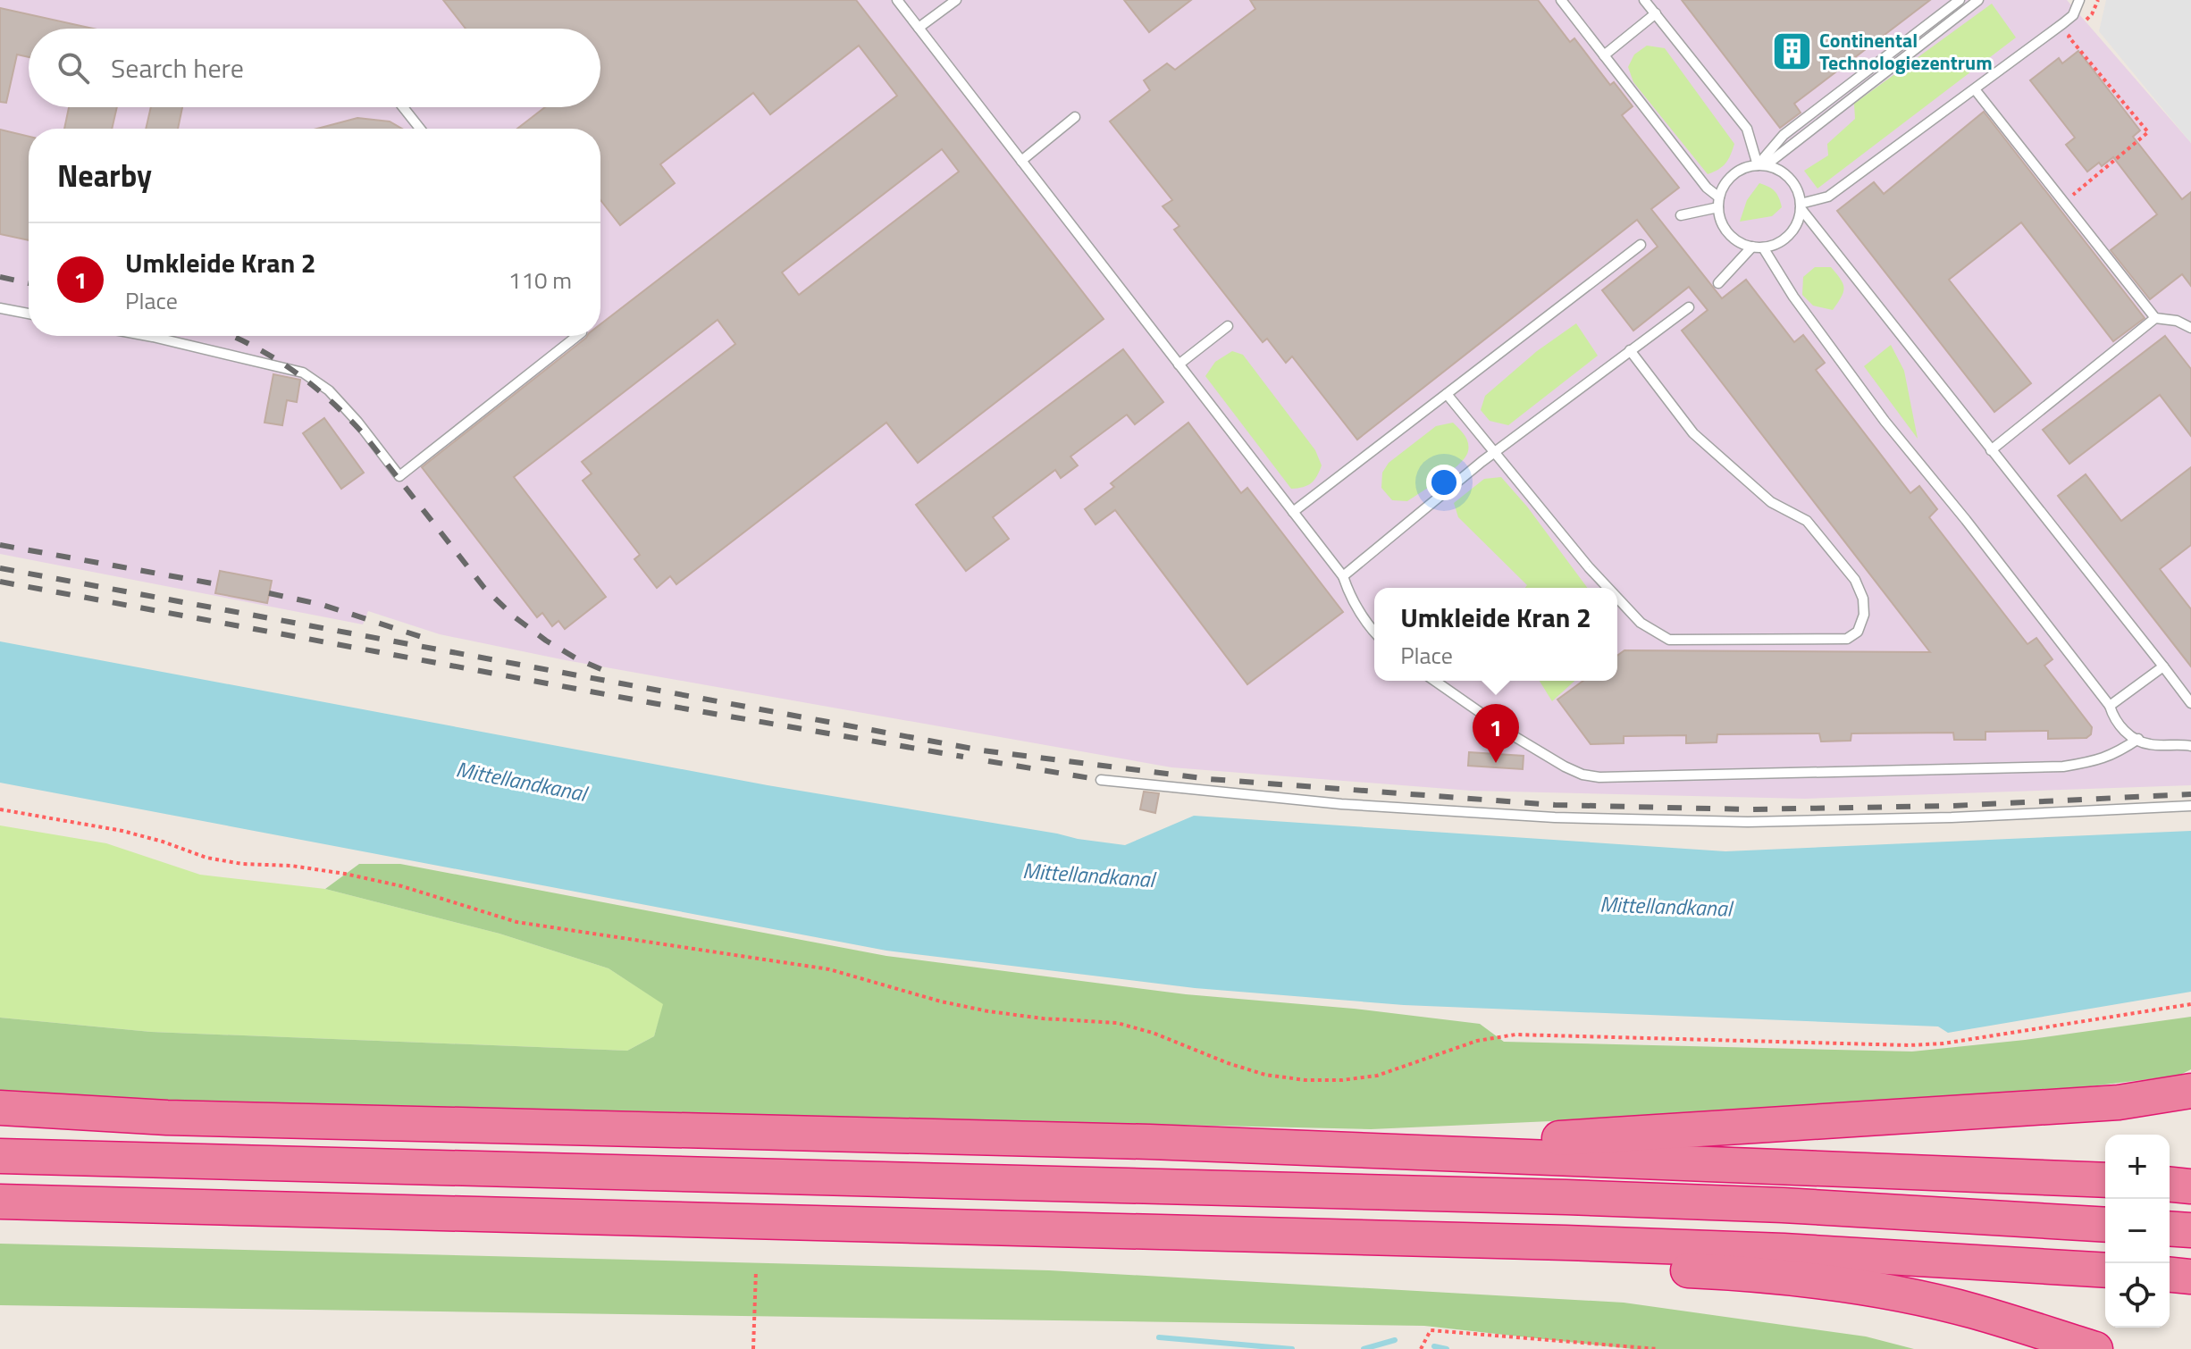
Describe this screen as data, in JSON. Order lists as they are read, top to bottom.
{
  "water": ["Mittellandkanal"],
  "places": {
    "building": ["Continental Technologiezentrum"]
  },
  "page": {
    "search": "Search here",
    "heading": "Nearby",
    "list": [
      {
        "mark": "1",
        "name": "Umkleide Kran 2",
        "note": "Place",
        "value": "110 m"
      }
    ],
    "popup": ["Umkleide Kran 2", "Place"],
    "pins": "1",
    "map_buttons": ["+", "−"]
  }
}
